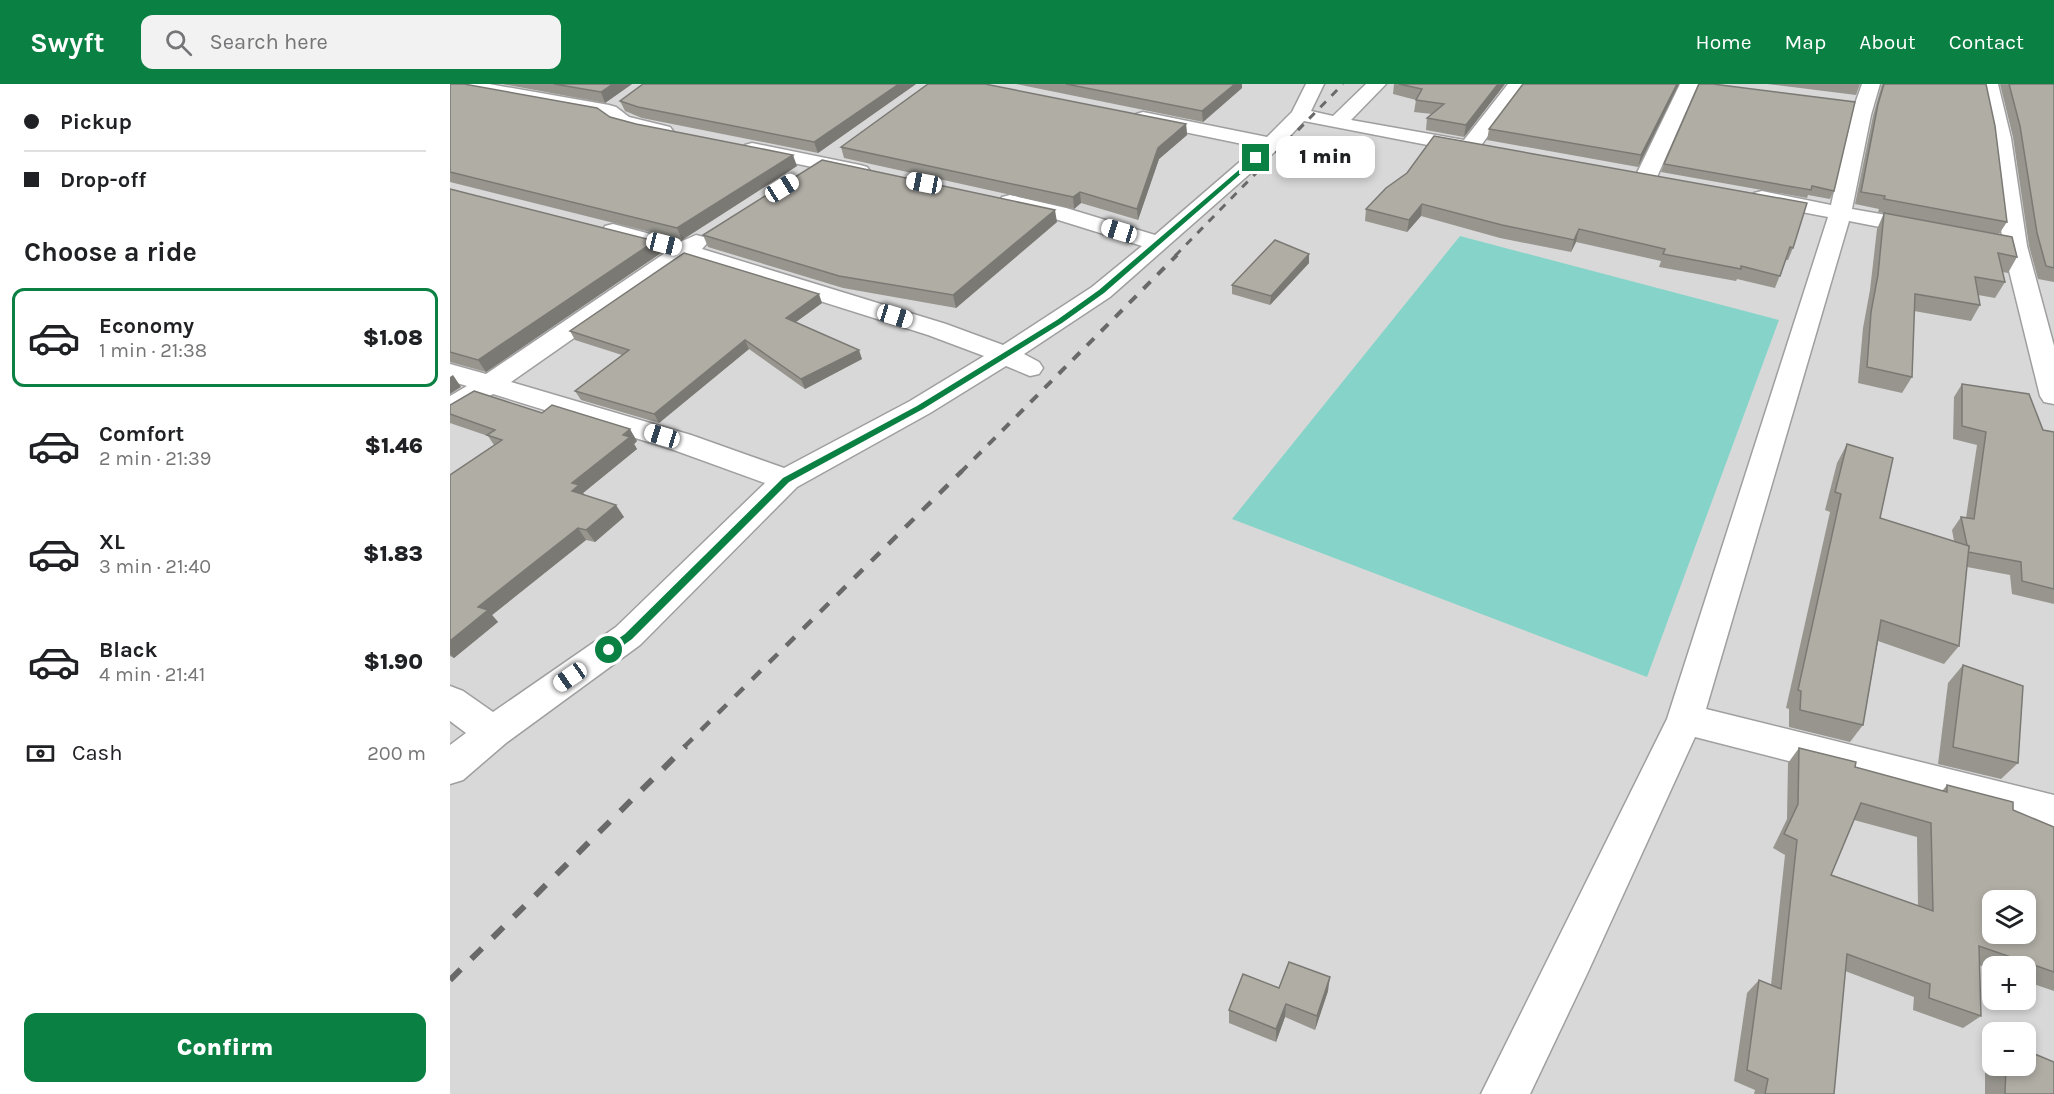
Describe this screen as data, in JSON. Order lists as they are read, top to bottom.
{
  "page": {
    "header": "Swyft",
    "search": "Search here",
    "nav": [
      "Home",
      "Map",
      "About",
      "Contact"
    ],
    "banner": ["Pickup", "Drop-off"],
    "bubble": "1 min",
    "heading": "Choose a ride",
    "list": [
      {
        "name": "Economy",
        "note": "1 min · 21:38",
        "value": "$1.08"
      },
      {
        "name": "Comfort",
        "note": "2 min · 21:39",
        "value": "$1.46"
      },
      {
        "name": "XL",
        "note": "3 min · 21:40",
        "value": "$1.83"
      },
      {
        "name": "Black",
        "note": "4 min · 21:41",
        "value": "$1.90"
      }
    ],
    "pay": ["Cash", "200 m"],
    "map_buttons": ["+", "−"],
    "buttons": "Confirm"
  }
}
